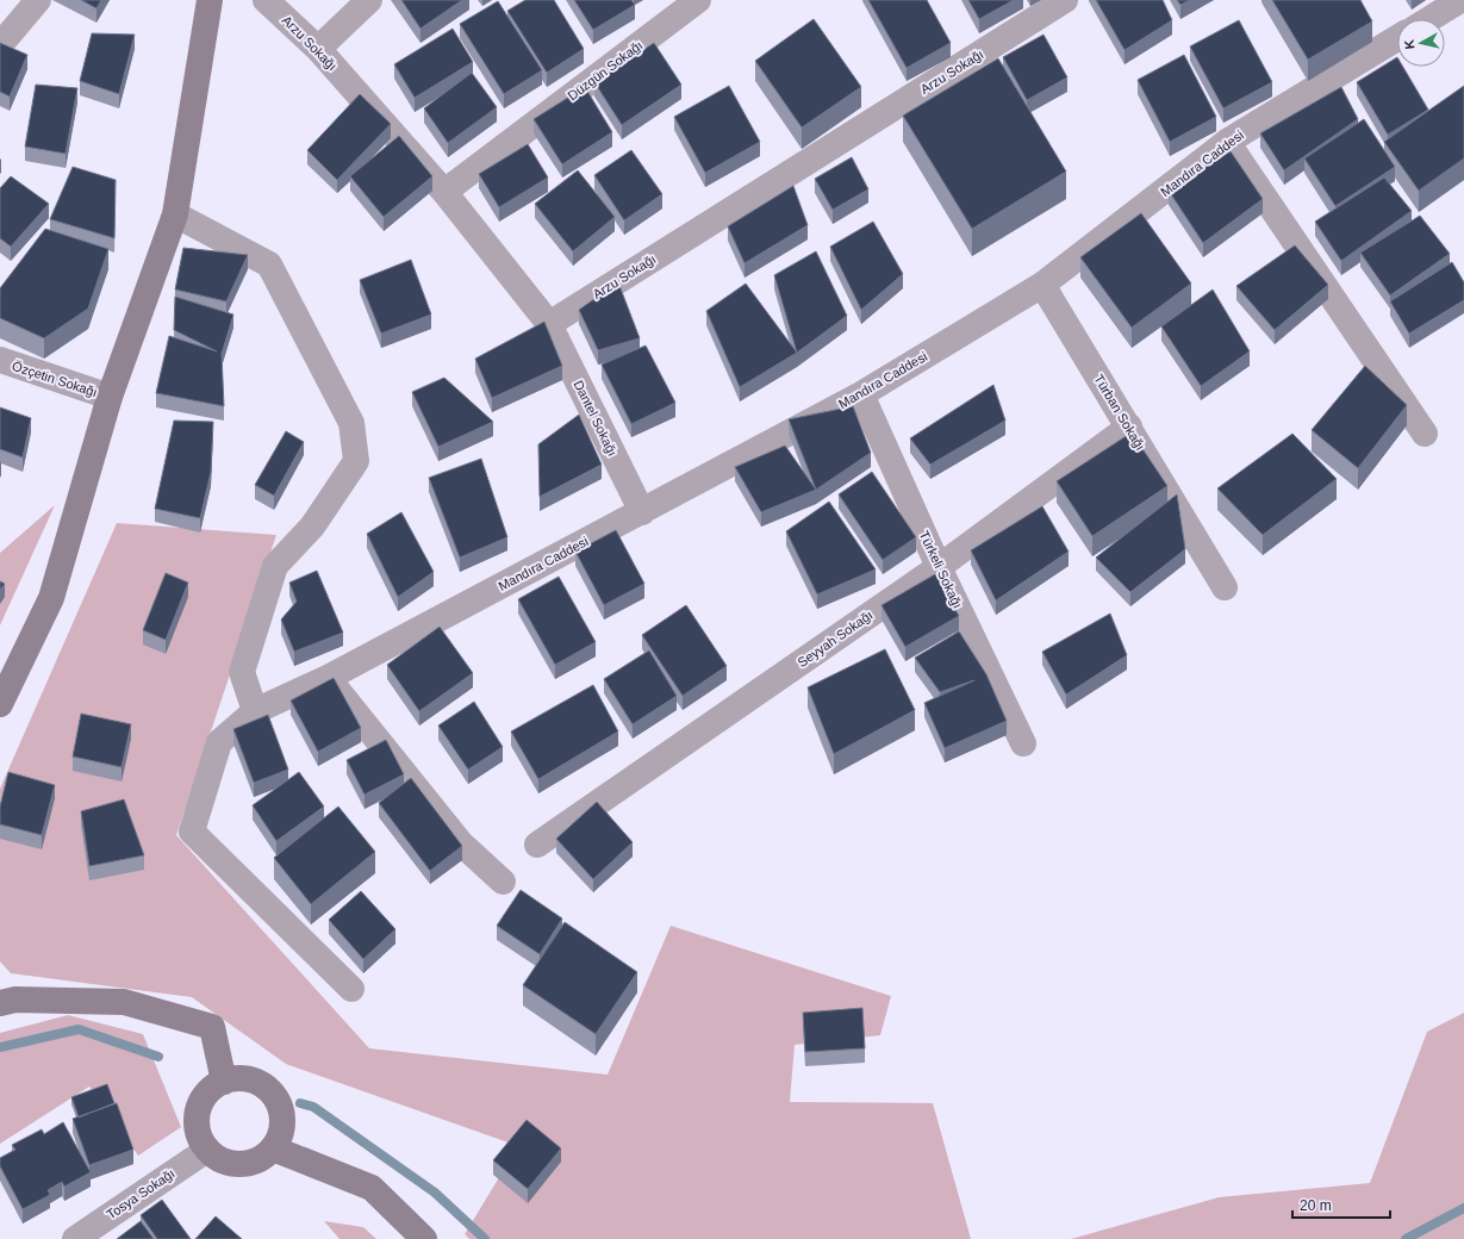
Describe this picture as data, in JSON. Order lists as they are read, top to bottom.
{
  "streets": {
    "street": [
      "Arzu Sokağı",
      "Düzgün Sokağı",
      "Mandıra Caddesi",
      "Özçetin Sokağı",
      "Türban Sokağı",
      "Dantel Sokağı",
      "Türkeli Sokağı",
      "Seyyah Sokağı",
      "Tosya Sokağı"
    ]
  },
  "crossings": [
    ["Arzu Sokağı", "Düzgün Sokağı"],
    ["Arzu Sokağı", "Dantel Sokağı"],
    ["Mandıra Caddesi", "Türban Sokağı"],
    ["Mandıra Caddesi", "Dantel Sokağı"],
    ["Mandıra Caddesi", "Türkeli Sokağı"],
    ["Türban Sokağı", "Seyyah Sokağı"],
    ["Türkeli Sokağı", "Seyyah Sokağı"]
  ],
  "scale_bar": "20 m",
  "north": "left"
}
